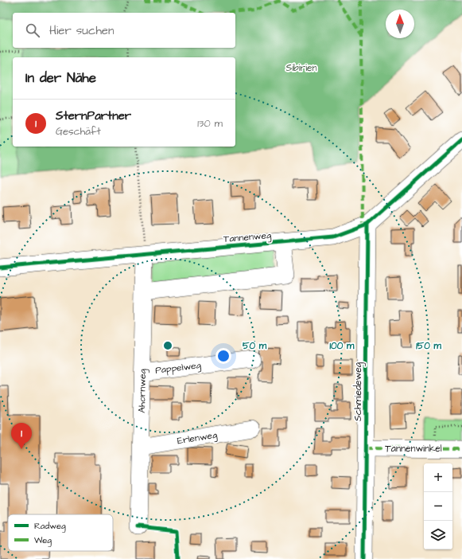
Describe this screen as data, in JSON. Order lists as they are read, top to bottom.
{
  "streets": {
    "street": [
      "Tannenweg",
      "Pappelweg",
      "Ahornweg",
      "Schmiedeweg",
      "Erlenweg",
      "Tannenwinkel"
    ]
  },
  "crossings": [
    ["Tannenweg", "Ahornweg"],
    ["Tannenweg", "Schmiedeweg"],
    ["Pappelweg", "Ahornweg"],
    ["Ahornweg", "Erlenweg"],
    ["Schmiedeweg", "Tannenwinkel"]
  ],
  "parks": ["Sibirien"],
  "legend": ["Radweg", "Weg"],
  "north": "top",
  "page": {
    "search": "Hier suchen",
    "heading": "In der Nähe",
    "list": [
      {
        "mark": "1",
        "name": "SternPartner",
        "note": "Geschäft",
        "value": "130 m"
      }
    ],
    "pins": "1",
    "map_buttons": ["+", "−"]
  },
  "rings": ["50 m", "100 m", "150 m"]
}
